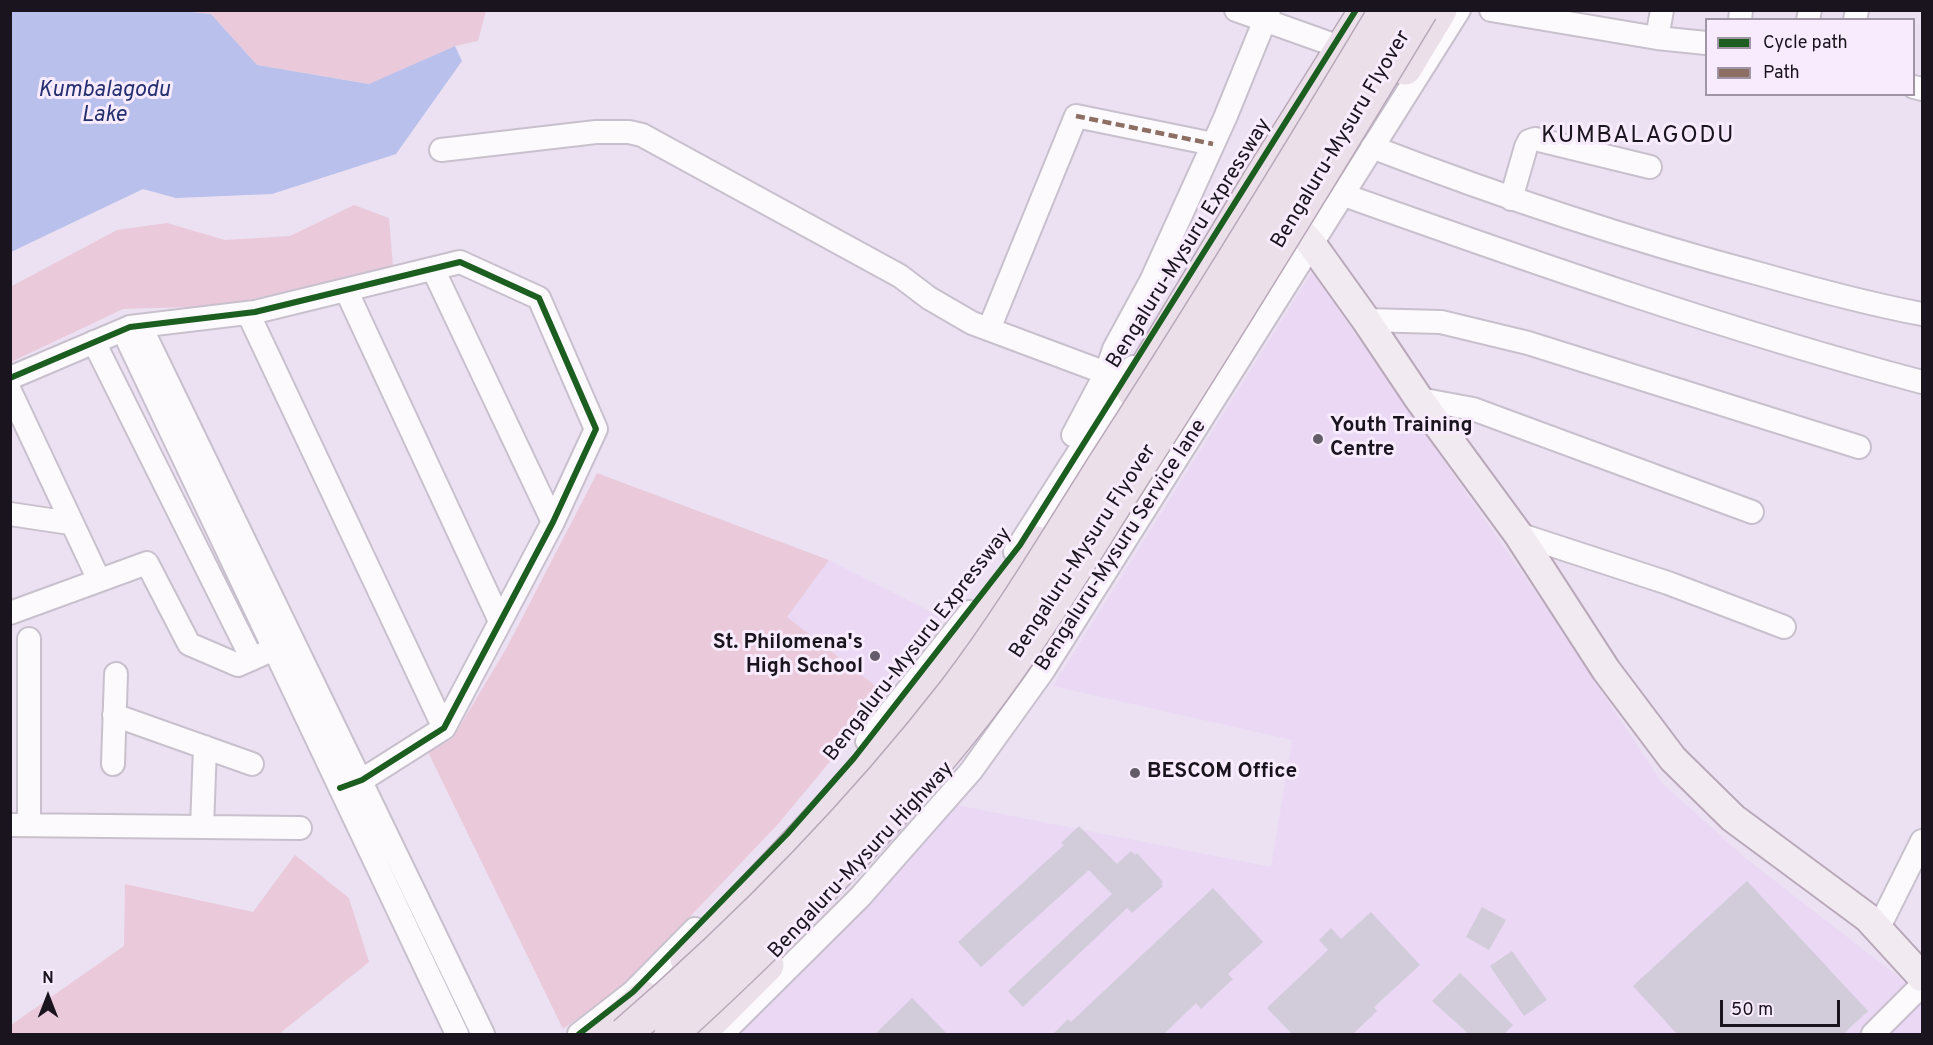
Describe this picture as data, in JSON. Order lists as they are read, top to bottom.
{
  "streets": {
    "highway": ["Bengaluru-Mysuru Flyover", "Bengaluru-Mysuru Expressway", "Bengaluru-Mysuru Highway"]
  },
  "districts": ["KUMBALAGODU"],
  "water": ["Kumbalagodu Lake"],
  "places": ["Youth Training Centre", "St. Philomena's High School", "BESCOM Office"],
  "legend": ["Cycle path", "Path"],
  "scale_bar": "50 m",
  "north": "top"
}
